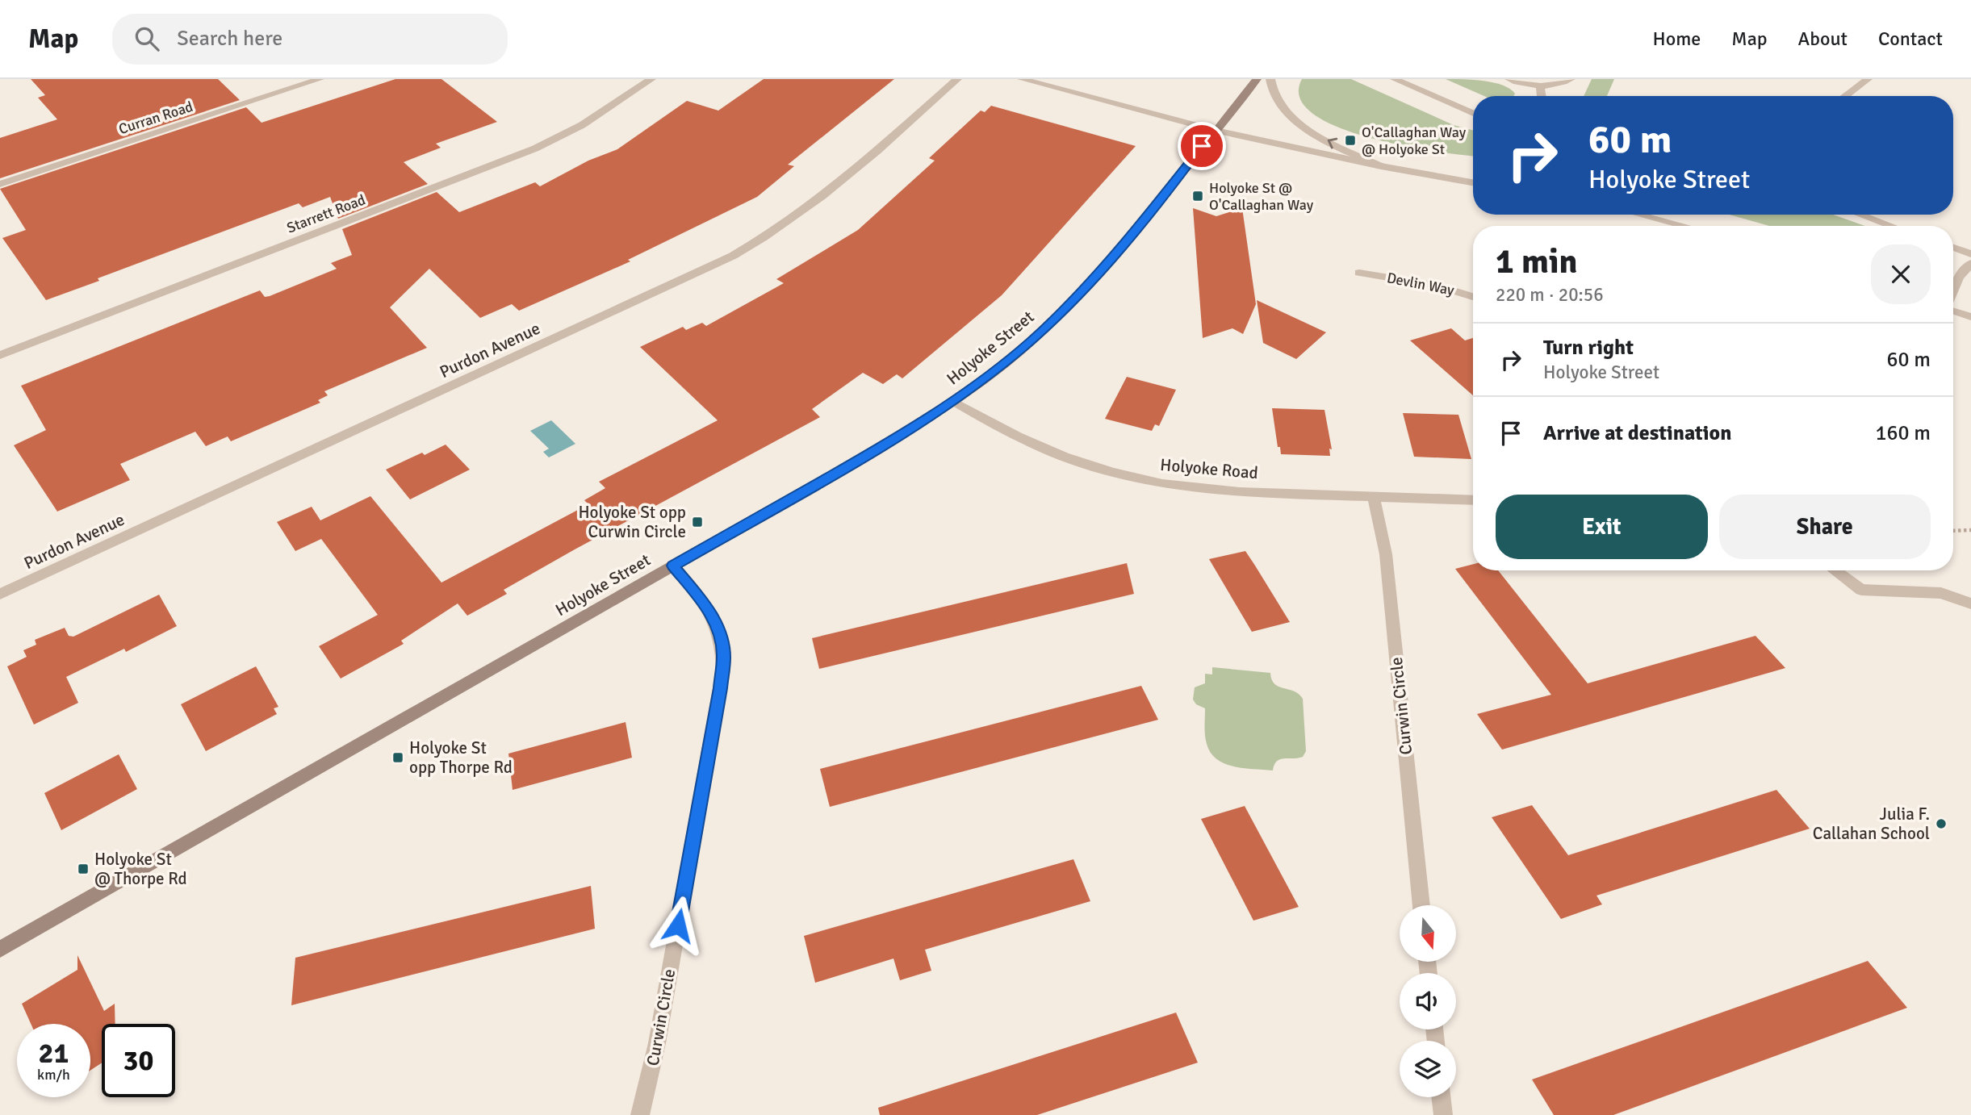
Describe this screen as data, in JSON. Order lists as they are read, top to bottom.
{
  "streets": {
    "main road": ["Holyoke Street"],
    "street": [
      "Curran Road",
      "Starrett Road",
      "Devlin Way",
      "Purdon Avenue",
      "Holyoke Road",
      "Curwin Circle"
    ]
  },
  "crossings": [
    ["Holyoke Street", "Holyoke Road"],
    ["Holyoke Street", "Curwin Circle"],
    ["Holyoke Road", "Curwin Circle"]
  ],
  "places": {
    "transit": [
      "O'Callaghan Way @ Holyoke St",
      "Holyoke St @ O'Callaghan Way",
      "Holyoke St opp Curwin Circle",
      "Holyoke St opp Thorpe Rd",
      "Holyoke St @ Thorpe Rd"
    ],
    "other": ["Julia F. Callahan School"]
  },
  "north": "bottom",
  "page": {
    "header": "Map",
    "search": "Search here",
    "nav": [
      "Home",
      "Map",
      "About",
      "Contact"
    ],
    "turn": ["60 m", "Holyoke Street"],
    "heading": ["1 min", "220 m · 20:56"],
    "list": [
      {
        "name": "Turn right",
        "note": "Holyoke Street",
        "value": "60 m"
      },
      {
        "name": "Arrive at destination",
        "value": "160 m"
      }
    ],
    "buttons": ["Exit", "Share"],
    "speed": "21 km/h",
    "limit": "30"
  }
}
